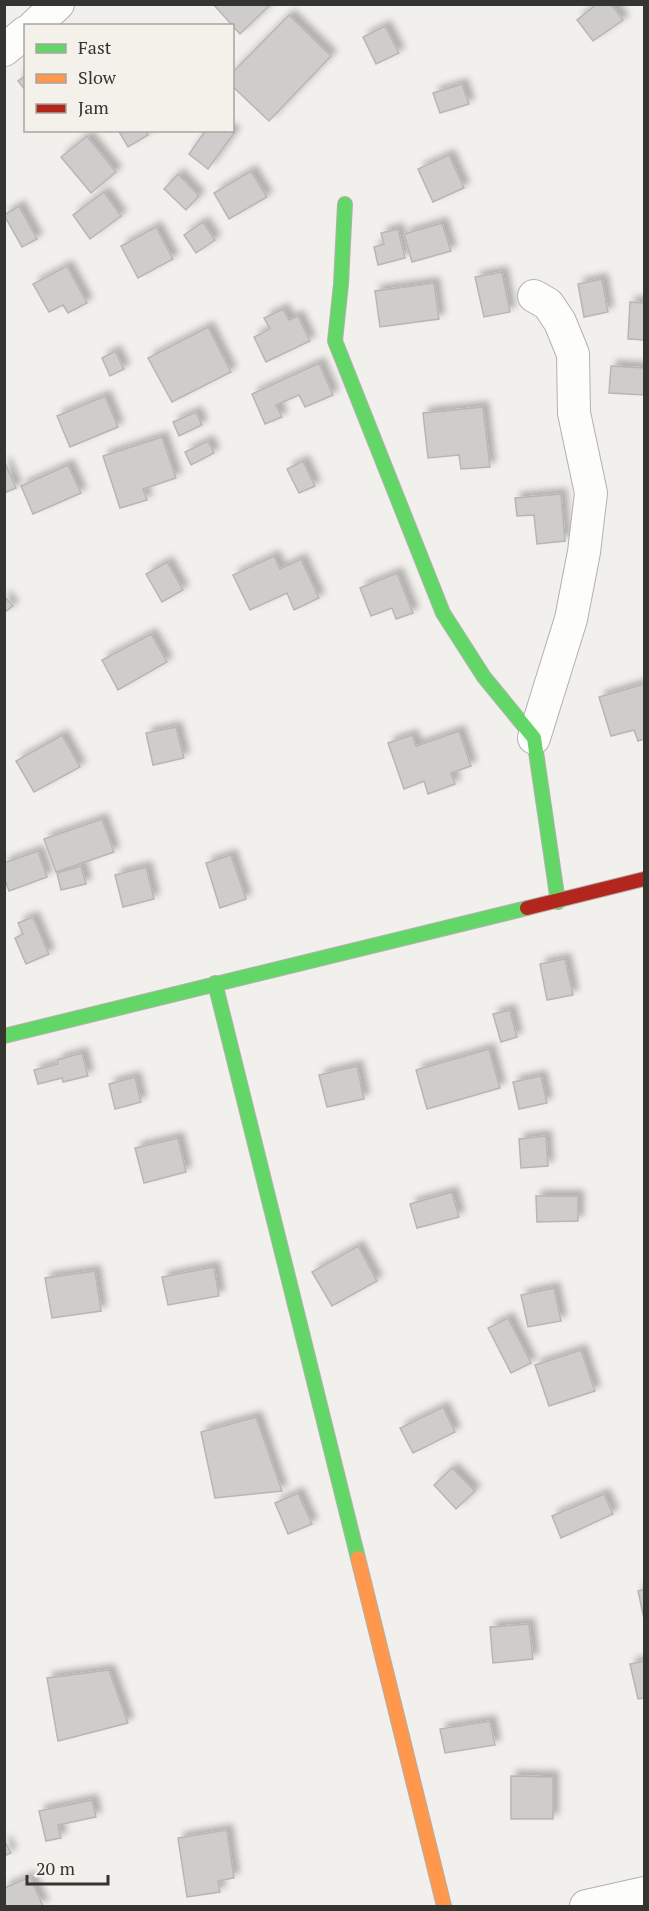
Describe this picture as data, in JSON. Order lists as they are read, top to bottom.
{
  "legend": ["Fast", "Slow", "Jam"],
  "scale_bar": "20 m"
}
